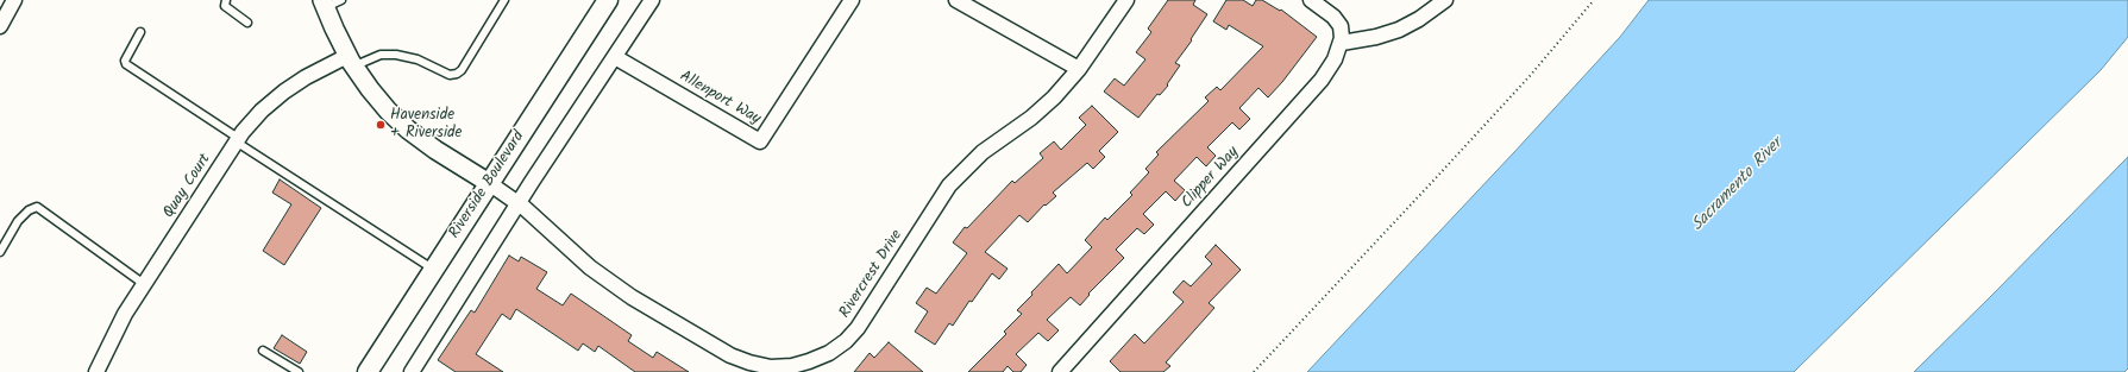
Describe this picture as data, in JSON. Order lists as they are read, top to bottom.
{
  "streets": {
    "main road": ["Riverside Boulevard"],
    "street": [
      "Allenport Way",
      "Clipper Way",
      "Quay Court",
      "Rivercrest Drive"
    ]
  },
  "crossings": [
    ["Riverside Boulevard", "Rivercrest Drive"]
  ],
  "water": ["Sacramento River"],
  "places": ["Havenside + Riverside"]
}
